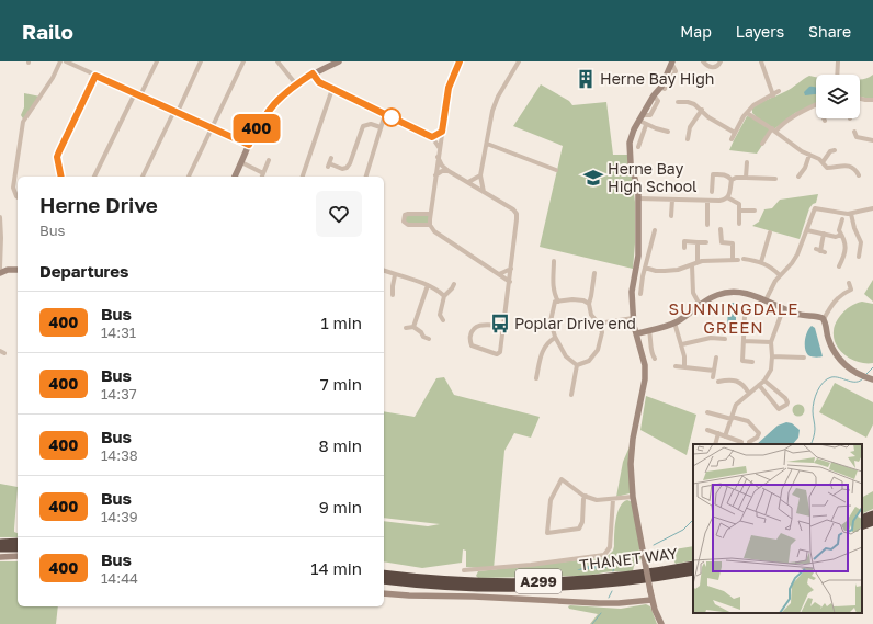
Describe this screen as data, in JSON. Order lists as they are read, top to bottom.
{
  "streets": {
    "highway": ["THANET WAY", "A299"]
  },
  "districts": ["SUNNINGDALE GREEN"],
  "places": {
    "building": ["Herne Bay High"],
    "school or university": ["Herne Bay High School"],
    "bus stop": ["Poplar Drive end"]
  },
  "lines": ["bus line 400"],
  "page": {
    "header": "Railo",
    "nav": ["Map", "Layers", "Share"],
    "on_map": "400",
    "heading": [
      ["Herne Drive", "Bus"],
      "Departures"
    ],
    "list": [
      {
        "mark": "400",
        "name": "Bus",
        "note": "14:31",
        "value": "1 min"
      },
      {
        "mark": "400",
        "name": "Bus",
        "note": "14:37",
        "value": "7 min"
      },
      {
        "mark": "400",
        "name": "Bus",
        "note": "14:38",
        "value": "8 min"
      },
      {
        "mark": "400",
        "name": "Bus",
        "note": "14:39",
        "value": "9 min"
      },
      {
        "mark": "400",
        "name": "Bus",
        "note": "14:44",
        "value": "14 min"
      }
    ]
  }
}
